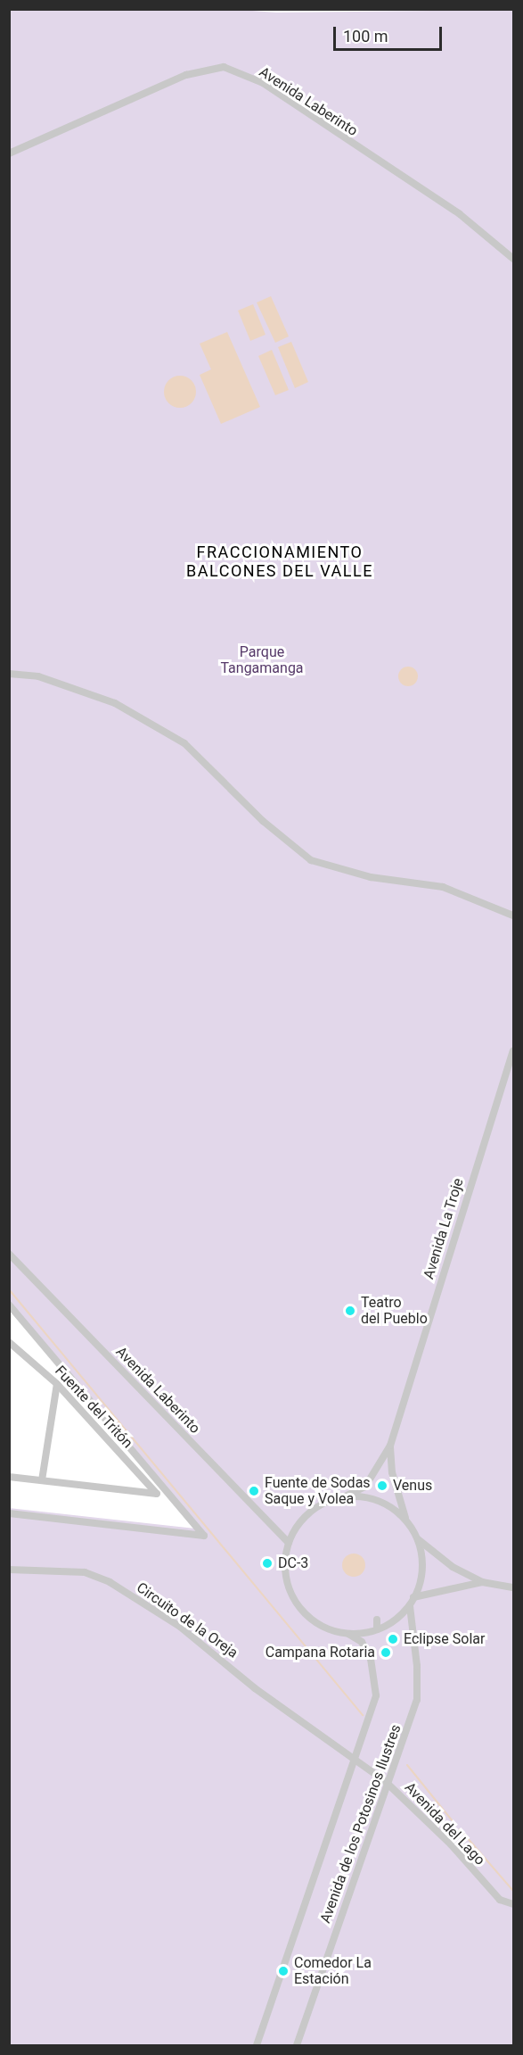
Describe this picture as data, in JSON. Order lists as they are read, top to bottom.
{
  "streets": {
    "street": [
      "Avenida Laberinto",
      "Avenida La Troje",
      "Fuente del Tritón",
      "Circuito de la Oreja",
      "Avenida de los Potosinos Ilustres",
      "Avenida del Lago"
    ]
  },
  "crossings": [
    ["Avenida Laberinto", "Avenida La Troje"],
    ["Avenida Laberinto", "Avenida de los Potosinos Ilustres"],
    ["Avenida La Troje", "Avenida de los Potosinos Ilustres"],
    ["Circuito de la Oreja", "Avenida de los Potosinos Ilustres"],
    ["Circuito de la Oreja", "Avenida del Lago"],
    ["Avenida de los Potosinos Ilustres", "Avenida del Lago"]
  ],
  "districts": ["FRACCIONAMIENTO BALCONES DEL VALLE"],
  "parks": ["Parque Tangamanga"],
  "places": [
    "Teatro del Pueblo",
    "Venus",
    "Fuente de Sodas Saque y Volea",
    "DC-3",
    "Eclipse Solar",
    "Campana Rotaria",
    "Comedor La Estación"
  ],
  "scale_bar": "100 m"
}
